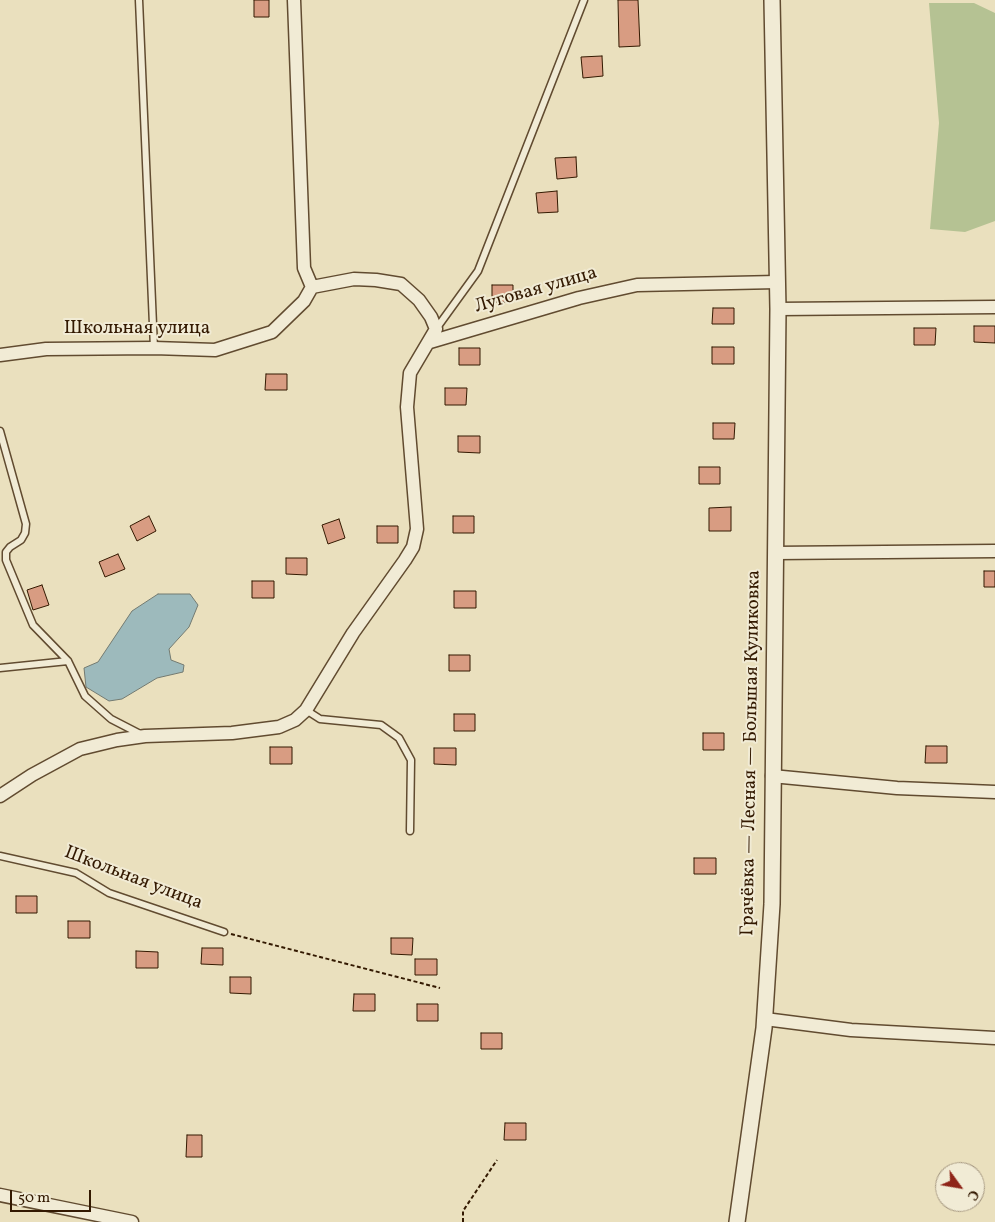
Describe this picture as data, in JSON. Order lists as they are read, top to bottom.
{
  "streets": {
    "street": ["Луговая улица", "Школьная улица", "Грачёвка — Лесная — Большая Куликовка"]
  },
  "crossings": [
    ["Луговая улица", "Грачёвка — Лесная — Большая Куликовка"]
  ],
  "scale_bar": "50 m",
  "north": "bottom right"
}
